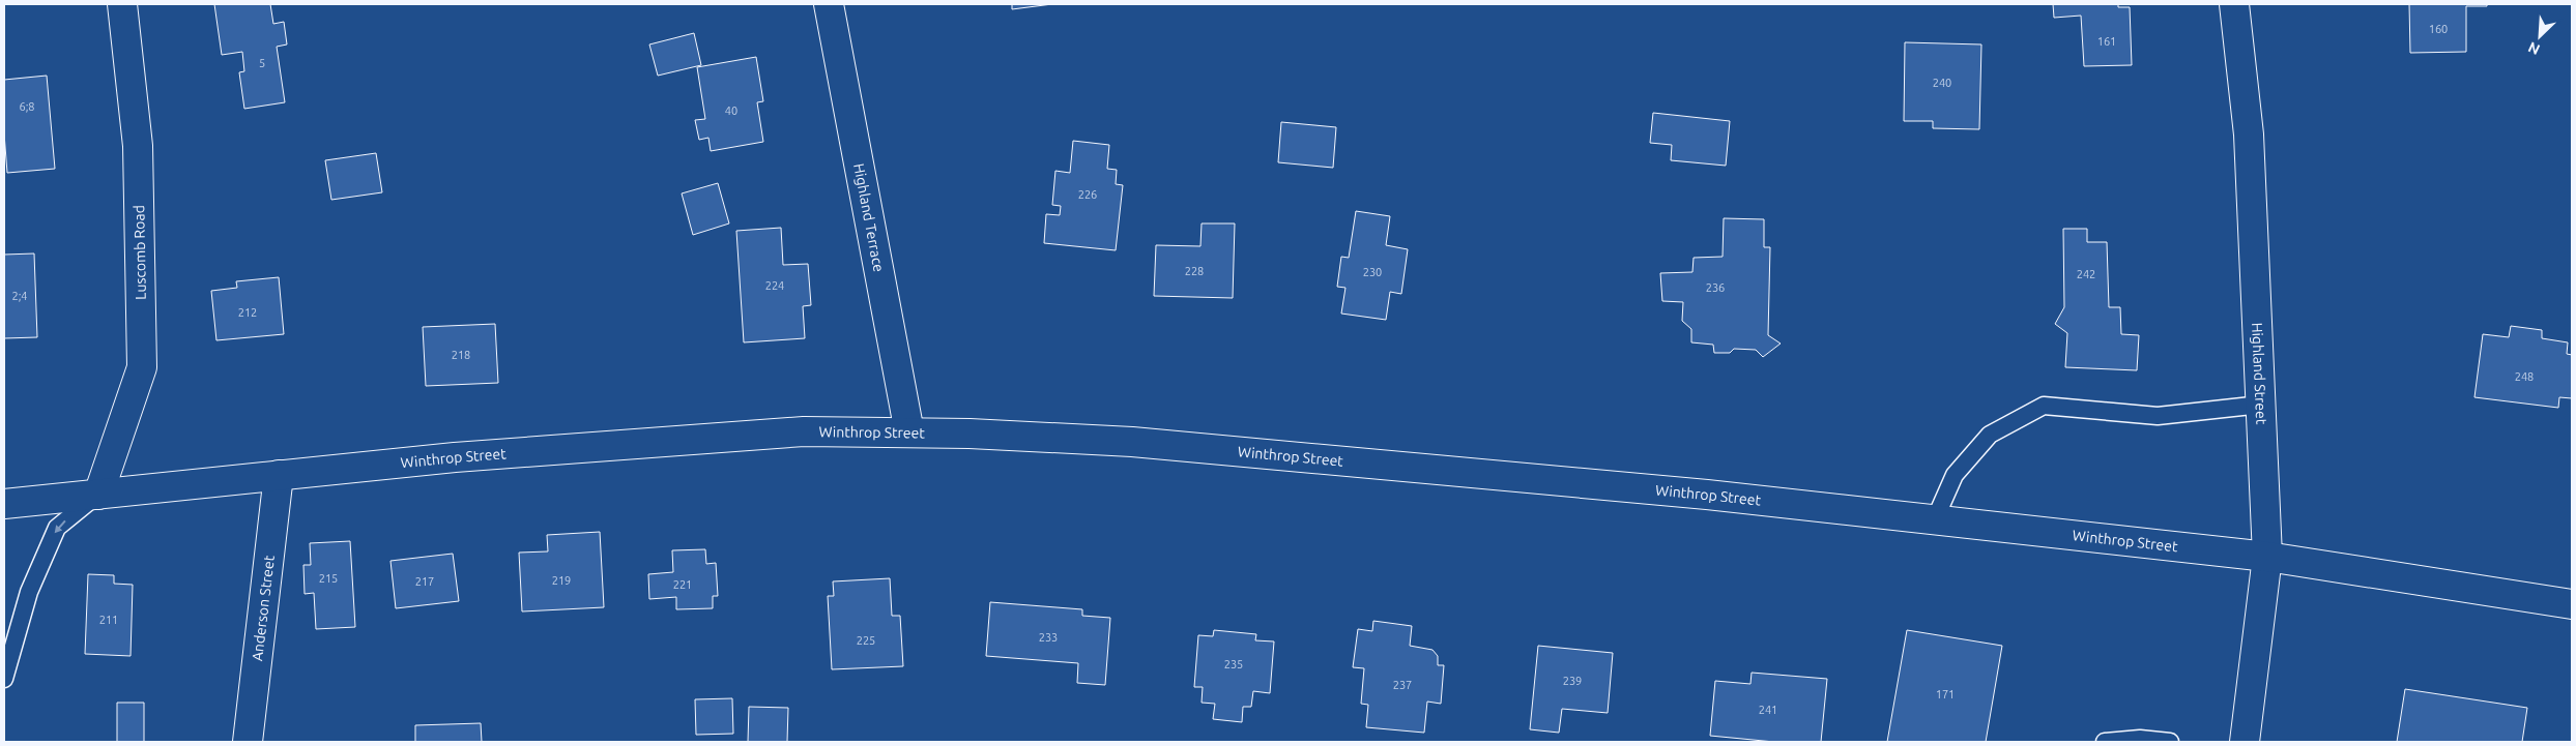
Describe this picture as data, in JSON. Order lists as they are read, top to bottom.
{
  "streets": {
    "main road": [
      "Highland Terrace",
      "Luscomb Road",
      "Highland Street",
      "Winthrop Street",
      "Anderson Street"
    ]
  },
  "crossings": [
    ["Highland Terrace", "Winthrop Street"],
    ["Luscomb Road", "Winthrop Street"],
    ["Highland Street", "Winthrop Street"],
    ["Winthrop Street", "Anderson Street"]
  ],
  "house_numbers": [
    "160",
    "161",
    "5",
    "240",
    "6;8",
    "40",
    "226",
    "228",
    "230",
    "242",
    "224",
    "236",
    "2;4",
    "212",
    "218",
    "248",
    "215",
    "219",
    "217",
    "221",
    "211",
    "233",
    "225",
    "235",
    "239",
    "237",
    "171",
    "241"
  ],
  "north": "bottom left"
}
